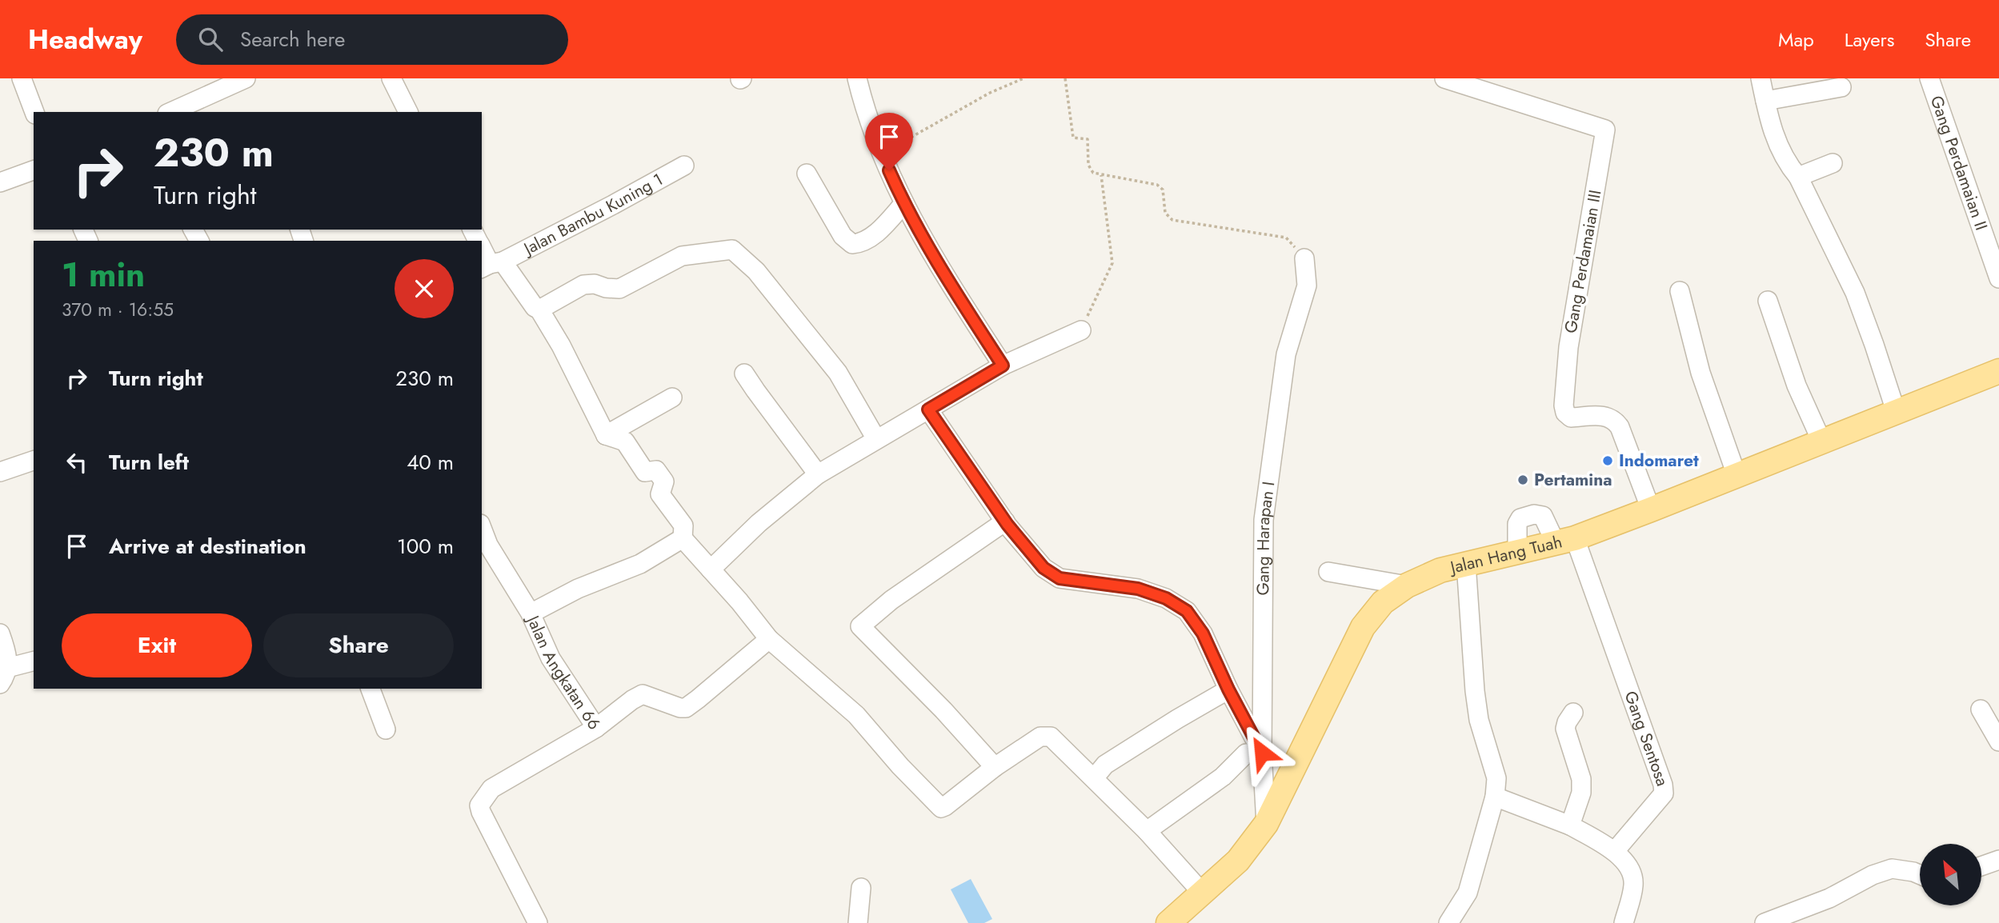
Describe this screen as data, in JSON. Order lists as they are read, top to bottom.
{
  "streets": {
    "main road": ["Jalan Hang Tuah"],
    "street": [
      "Gang Perdamaian II",
      "Jalan Bambu Kuning 1",
      "Gang Perdamaian III",
      "Gang Harapan I",
      "Jalan Angkatan 66",
      "Gang Sentosa"
    ]
  },
  "crossings": [
    ["Gang Perdamaian III", "Jalan Hang Tuah"],
    ["Gang Harapan I", "Jalan Hang Tuah"],
    ["Jalan Hang Tuah", "Gang Sentosa"]
  ],
  "places": ["Indomaret", "Pertamina"],
  "north": "top left",
  "page": {
    "header": "Headway",
    "search": "Search here",
    "nav": ["Map", "Layers", "Share"],
    "turn": ["230 m", "Turn right"],
    "heading": ["1 min", "370 m · 16:55"],
    "list": [
      {
        "name": "Turn right",
        "value": "230 m"
      },
      {
        "name": "Turn left",
        "value": "40 m"
      },
      {
        "name": "Arrive at destination",
        "value": "100 m"
      }
    ],
    "buttons": ["Exit", "Share"]
  }
}
